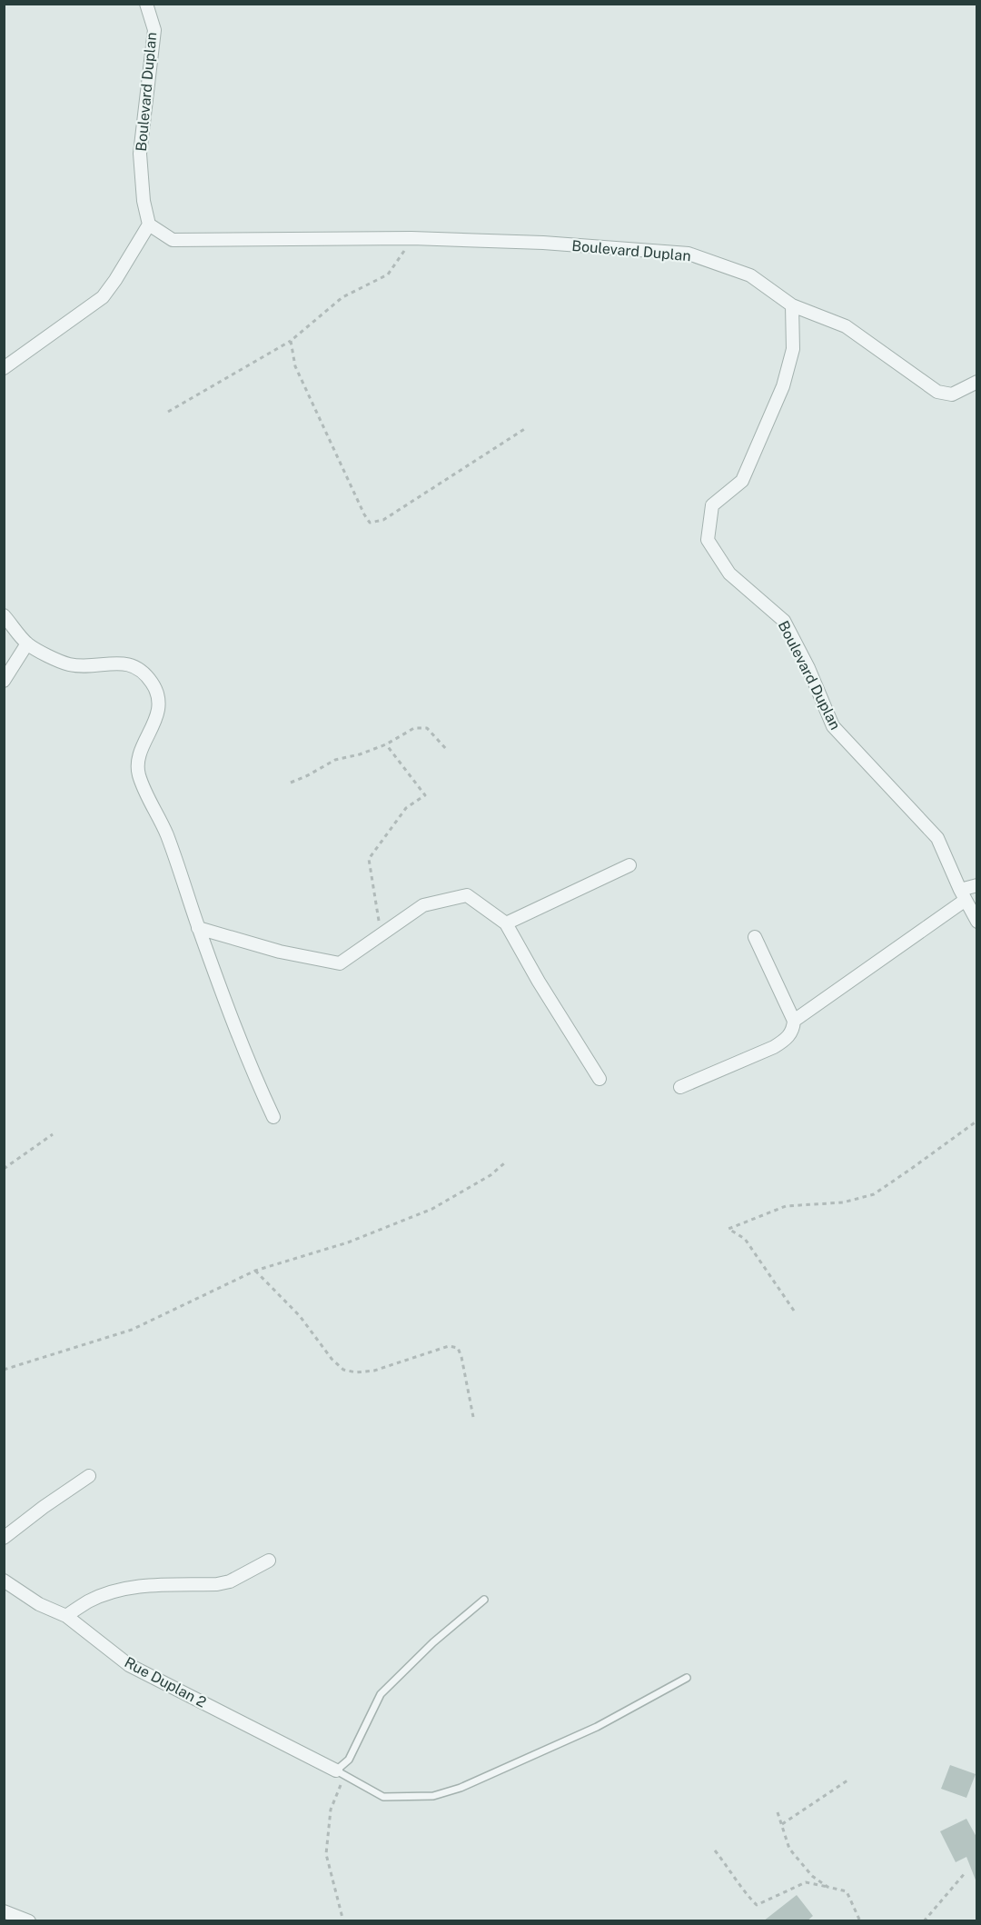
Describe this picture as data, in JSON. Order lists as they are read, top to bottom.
{
  "streets": {
    "street": ["Boulevard Duplan", "Rue Duplan 2"]
  }
}
